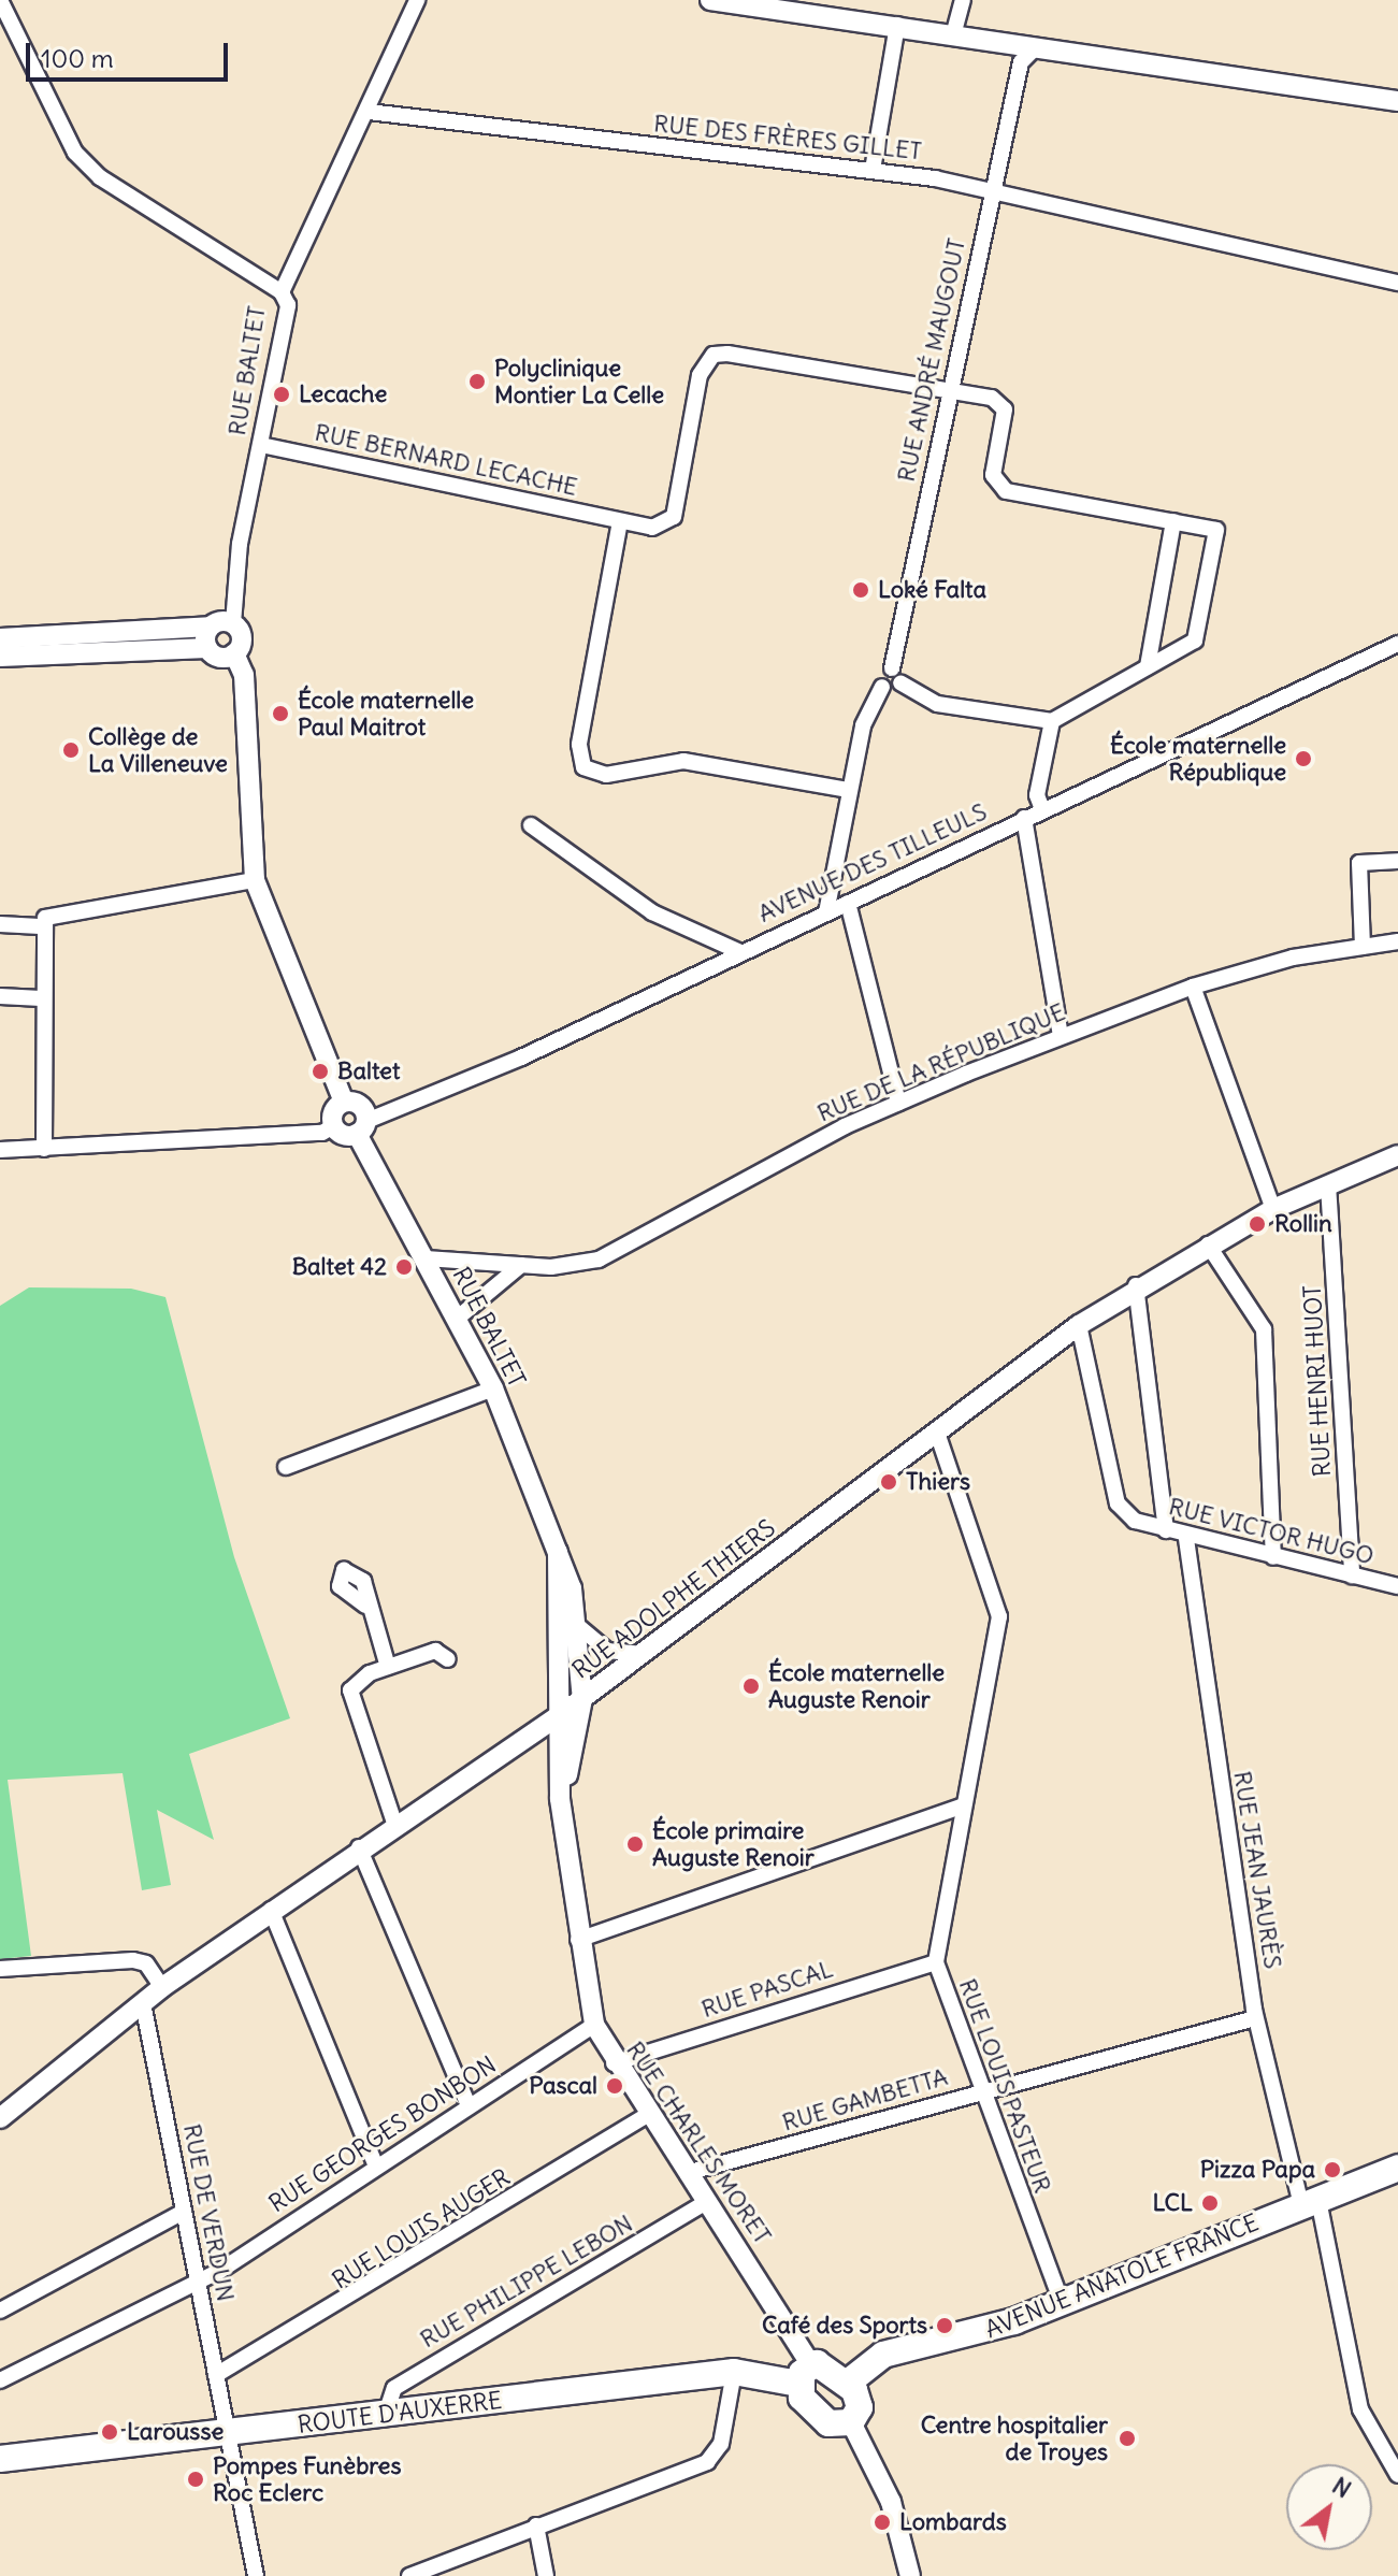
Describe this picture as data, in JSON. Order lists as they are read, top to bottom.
{
  "streets": {
    "main road": ["AVENUE ANATOLE FRANCE", "ROUTE D'AUXERRE"],
    "street": [
      "RUE DES FRÈRES GILLET",
      "RUE ANDRÉ MAUGOUT",
      "RUE BALTET",
      "RUE BERNARD LECACHE",
      "AVENUE DES TILLEULS",
      "RUE DE LA RÉPUBLIQUE",
      "RUE HENRI HUOT",
      "RUE VICTOR HUGO",
      "RUE ADOLPHE THIERS",
      "RUE JEAN JAURÈS",
      "RUE PASCAL",
      "RUE LOUIS PASTEUR",
      "RUE GAMBETTA",
      "RUE GEORGES BONBON",
      "RUE CHARLES MORET",
      "RUE DE VERDUN",
      "RUE LOUIS AUGER",
      "RUE PHILIPPE LEBON"
    ]
  },
  "crossings": [
    ["RUE DES FRÈRES GILLET", "RUE ANDRÉ MAUGOUT"],
    ["RUE DES FRÈRES GILLET", "RUE BALTET"],
    ["RUE ANDRÉ MAUGOUT", "RUE BERNARD LECACHE"],
    ["RUE BALTET", "RUE BERNARD LECACHE"],
    ["RUE BALTET", "AVENUE DES TILLEULS"],
    ["RUE BALTET", "RUE DE LA RÉPUBLIQUE"],
    ["RUE BALTET", "RUE ADOLPHE THIERS"],
    ["RUE BALTET", "RUE CHARLES MORET"],
    ["RUE HENRI HUOT", "RUE VICTOR HUGO"],
    ["RUE HENRI HUOT", "RUE ADOLPHE THIERS"],
    ["RUE VICTOR HUGO", "RUE ADOLPHE THIERS"],
    ["RUE VICTOR HUGO", "RUE JEAN JAURÈS"],
    ["RUE ADOLPHE THIERS", "RUE LOUIS PASTEUR"],
    ["RUE ADOLPHE THIERS", "RUE CHARLES MORET"],
    ["RUE ADOLPHE THIERS", "RUE DE VERDUN"],
    ["RUE JEAN JAURÈS", "RUE GAMBETTA"],
    ["RUE JEAN JAURÈS", "AVENUE ANATOLE FRANCE"],
    ["RUE PASCAL", "RUE LOUIS PASTEUR"],
    ["RUE PASCAL", "RUE CHARLES MORET"],
    ["RUE LOUIS PASTEUR", "RUE GAMBETTA"],
    ["RUE LOUIS PASTEUR", "AVENUE ANATOLE FRANCE"],
    ["RUE GAMBETTA", "RUE CHARLES MORET"],
    ["RUE GEORGES BONBON", "RUE CHARLES MORET"],
    ["RUE GEORGES BONBON", "RUE DE VERDUN"],
    ["RUE CHARLES MORET", "RUE LOUIS AUGER"],
    ["RUE CHARLES MORET", "AVENUE ANATOLE FRANCE"],
    ["RUE CHARLES MORET", "RUE PHILIPPE LEBON"],
    ["RUE CHARLES MORET", "ROUTE D'AUXERRE"],
    ["RUE DE VERDUN", "RUE LOUIS AUGER"],
    ["RUE DE VERDUN", "ROUTE D'AUXERRE"],
    ["AVENUE ANATOLE FRANCE", "ROUTE D'AUXERRE"],
    ["RUE PHILIPPE LEBON", "ROUTE D'AUXERRE"]
  ],
  "places": [
    "Polyclinique Montier La Celle",
    "Lecache",
    "Loké Falta",
    "École maternelle Paul Maitrot",
    "Collège de La Villeneuve",
    "École maternelle République",
    "Baltet",
    "Rollin",
    "Baltet 42",
    "Thiers",
    "École maternelle Auguste Renoir",
    "École primaire Auguste Renoir",
    "Pascal",
    "Pizza Papa",
    "LCL",
    "Café des Sports",
    "Larousse",
    "Centre hospitalier de Troyes",
    "Pompes Funèbres Roc Eclerc",
    "Lombards"
  ],
  "scale_bar": "100 m",
  "north": "top right"
}
